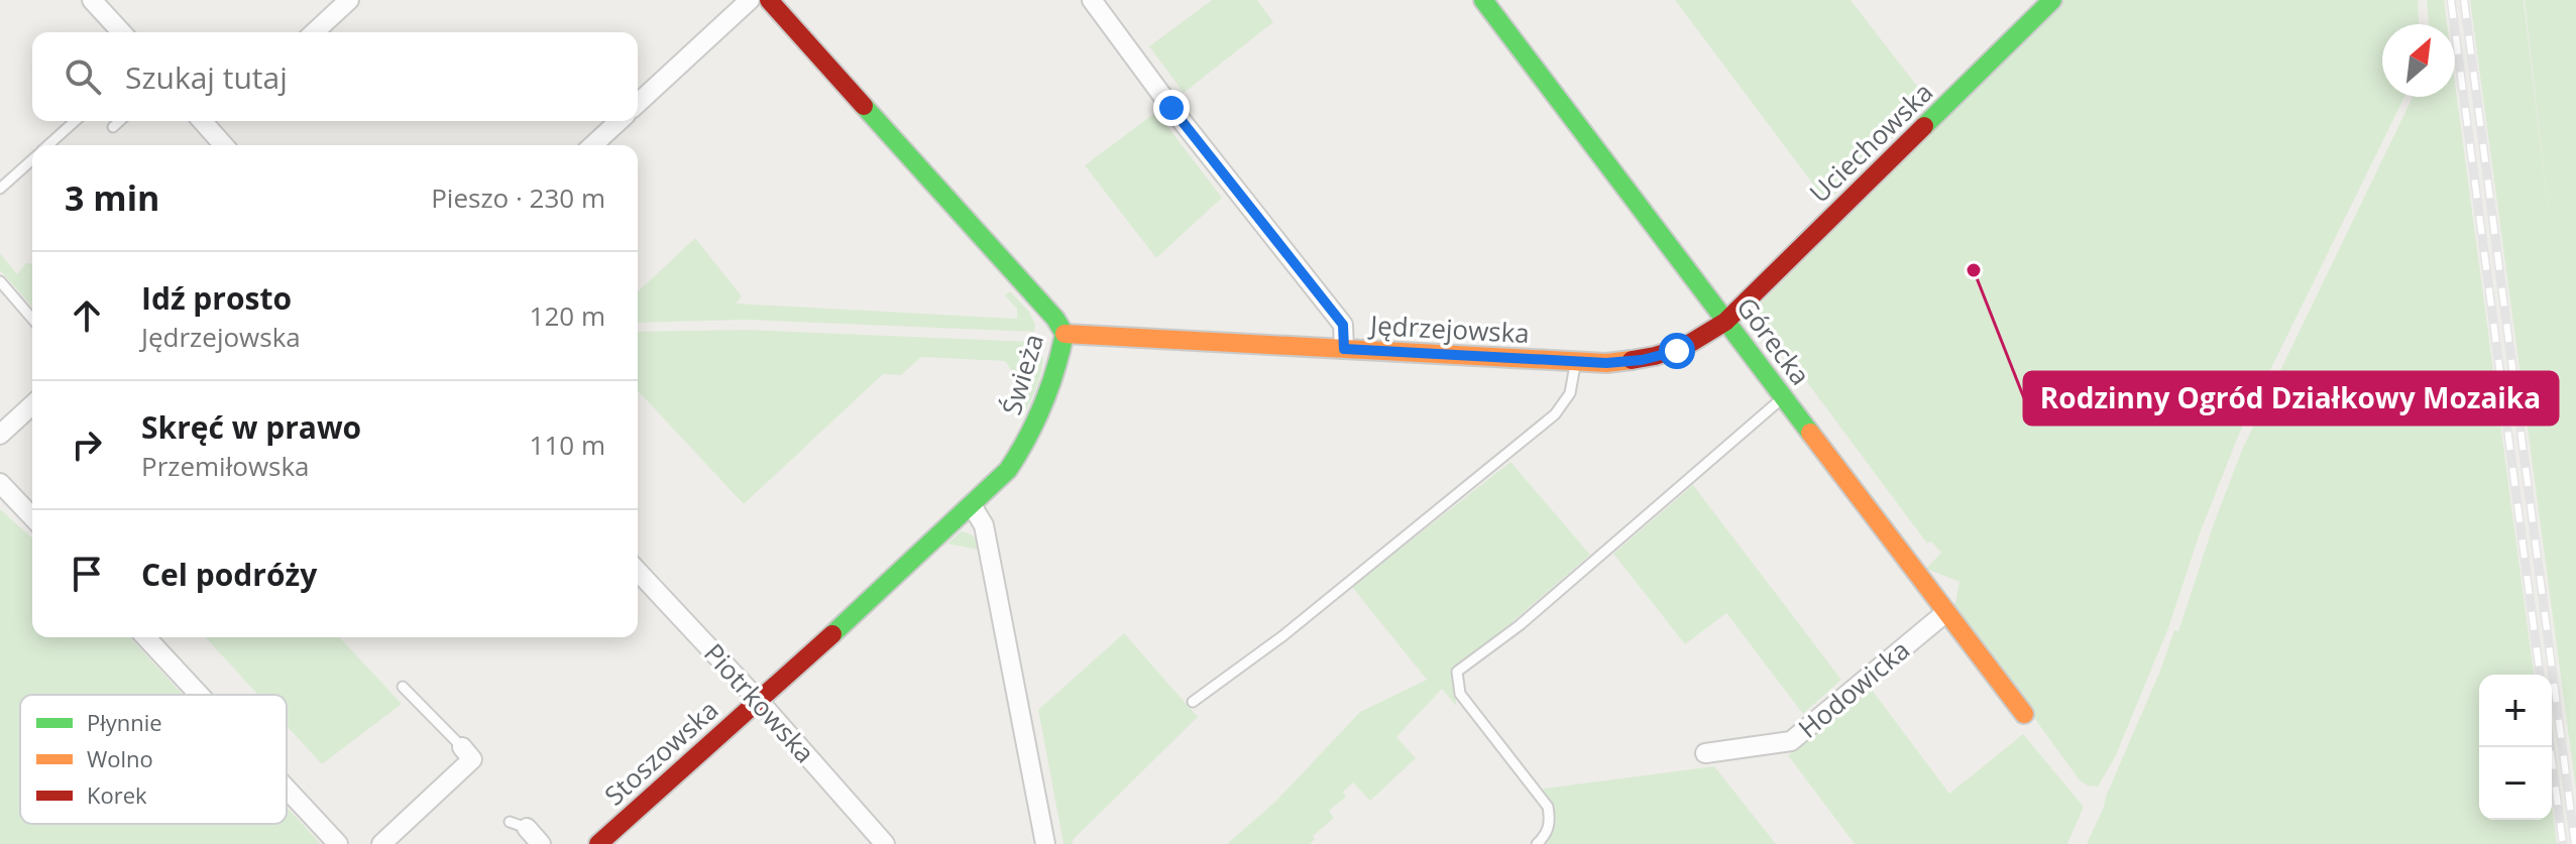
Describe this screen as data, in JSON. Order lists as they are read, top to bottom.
{
  "streets": {
    "street": [
      "Uciechowska",
      "Jędrzejowska",
      "Górecka",
      "Świeża",
      "Hodowicka",
      "Piotrkowska",
      "Stoszowska"
    ]
  },
  "crossings": [
    ["Uciechowska", "Jędrzejowska"],
    ["Uciechowska", "Górecka"],
    ["Jędrzejowska", "Górecka"],
    ["Jędrzejowska", "Świeża"],
    ["Górecka", "Hodowicka"],
    ["Świeża", "Piotrkowska"],
    ["Świeża", "Stoszowska"],
    ["Piotrkowska", "Stoszowska"]
  ],
  "places": ["Rodzinny Ogród Działkowy Mozaika"],
  "legend": ["Płynnie", "Wolno", "Korek"],
  "north": "top right",
  "page": {
    "search": "Szukaj tutaj",
    "heading": ["3 min", "Pieszo · 230 m"],
    "list": [
      ["Idź prosto", "Jędrzejowska", "120 m"],
      ["Skręć w prawo", "Przemiłowska", "110 m"],
      "Cel podróży"
    ],
    "map_buttons": ["+", "−"]
  }
}
